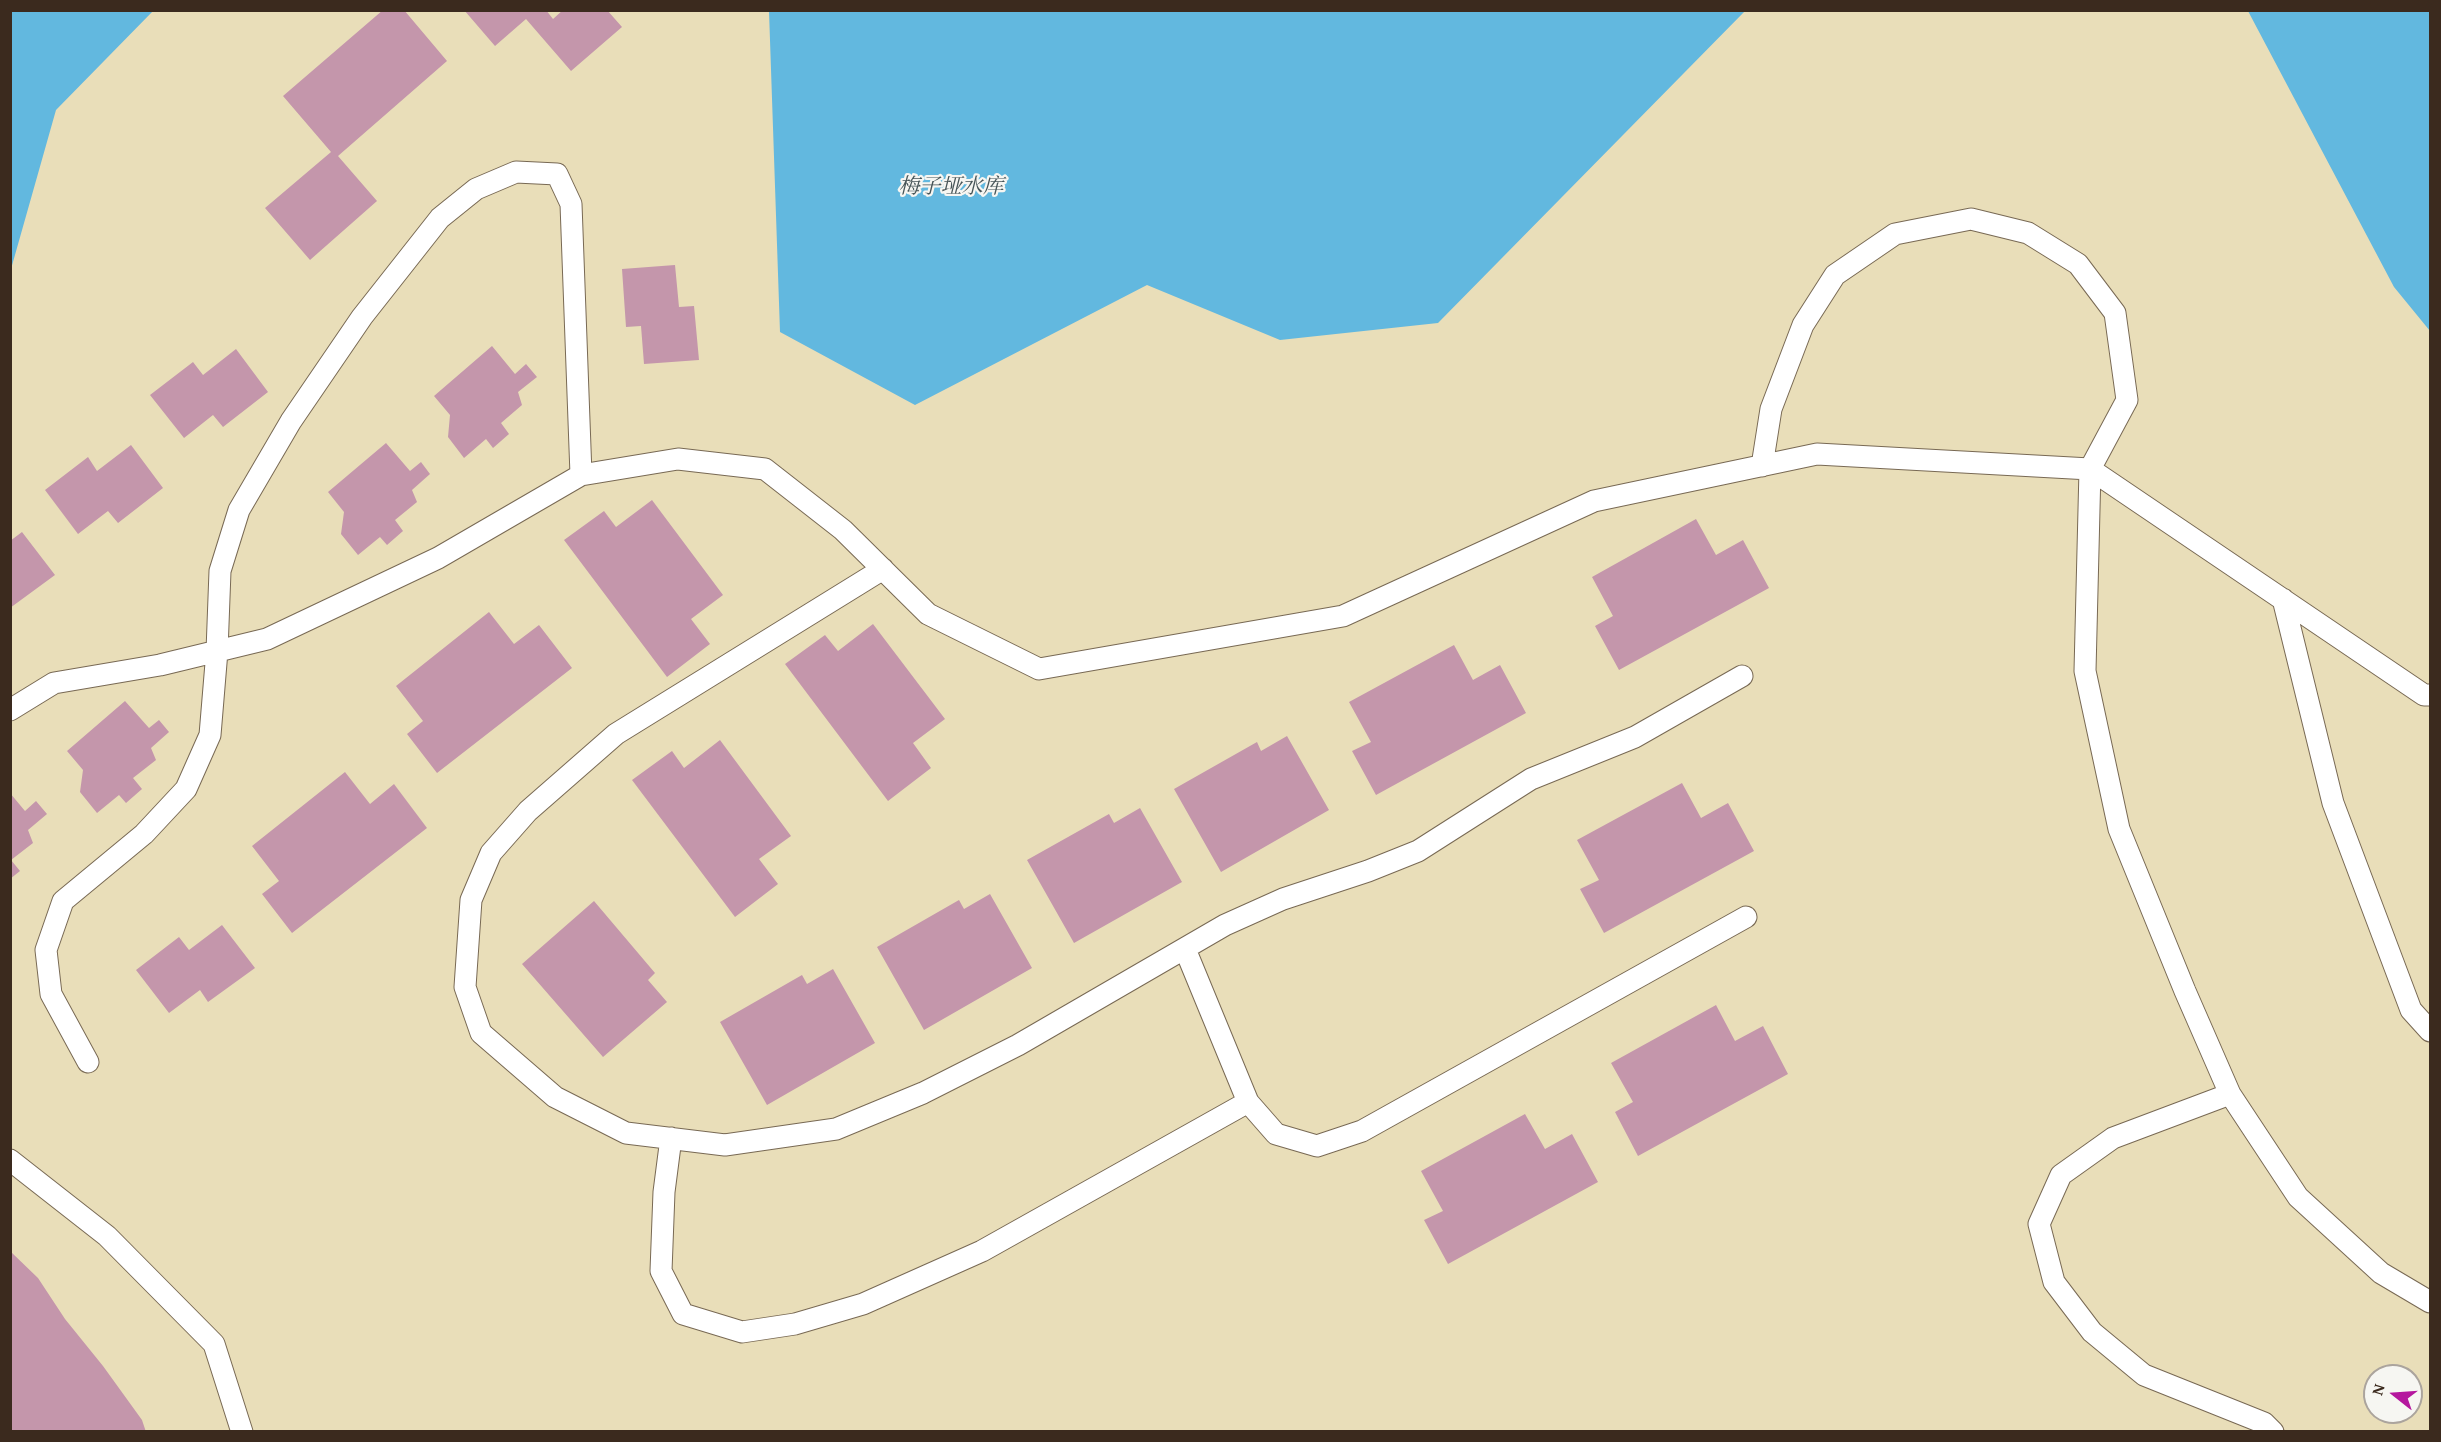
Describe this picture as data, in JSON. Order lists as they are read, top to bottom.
{
  "water": ["梅子垭水库"],
  "north": "left"
}
